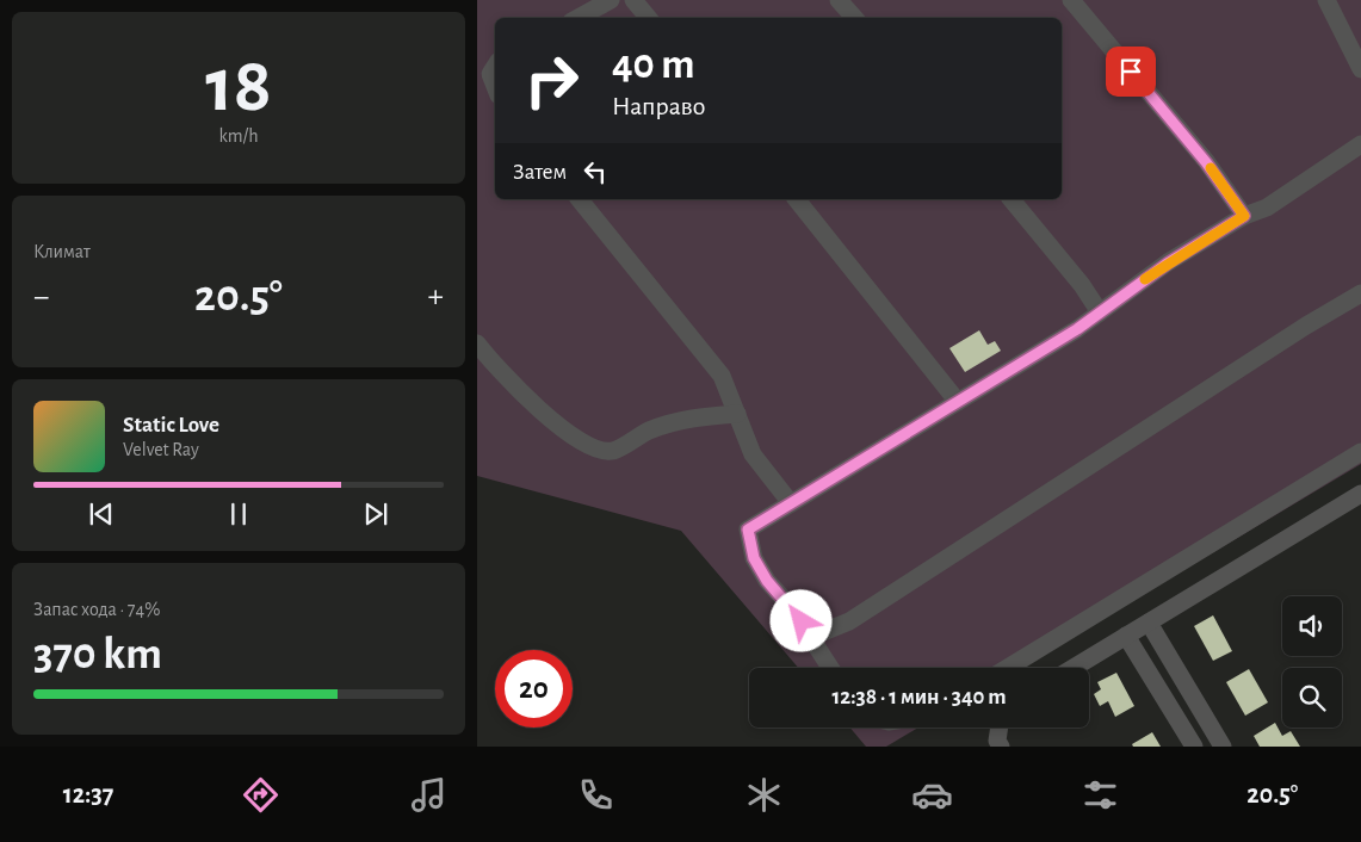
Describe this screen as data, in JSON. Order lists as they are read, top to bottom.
{
  "page": {
    "tile": [
      ["18", "km/h"],
      "Климат",
      ["Запас хода · 74%", "370 km"]
    ],
    "turn": ["40 m", "Направо"],
    "then": "Затем",
    "heat": ["−", "20.5°", "+"],
    "song": ["Static Love", "Velvet Ray"],
    "limit": "20",
    "trip": "12:38 · 1 мин · 340 m",
    "tabs": ["12:37", "20.5°"]
  }
}
